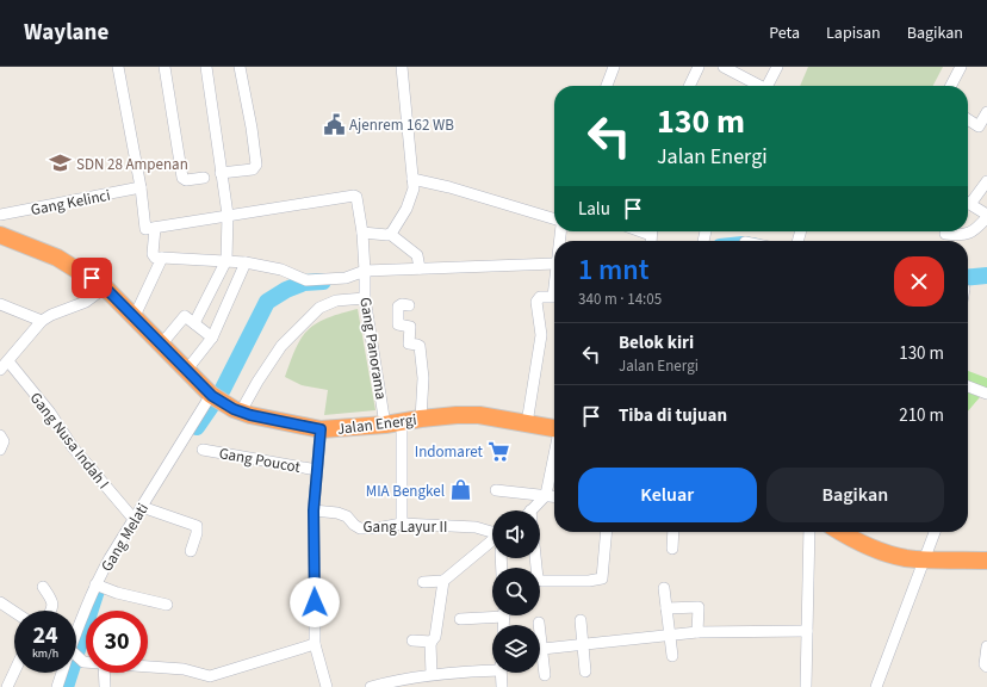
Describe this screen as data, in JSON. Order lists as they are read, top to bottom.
{
  "streets": {
    "highway": ["Jalan Energi"],
    "street": [
      "Gang Kelinci",
      "Gang Panorama",
      "Gang Nusa Indah I",
      "Gang Poucot",
      "Gang Layur II",
      "Gang Melati"
    ]
  },
  "crossings": [
    ["Gang Panorama", "Jalan Energi"],
    ["Jalan Energi", "Gang Melati"],
    ["Gang Nusa Indah I", "Gang Melati"]
  ],
  "places": {
    "public building": ["Ajenrem 162 WB"],
    "school or university": ["SDN 28 Ampenan"],
    "supermarket": ["Indomaret"],
    "shop": ["MIA Bengkel"]
  },
  "page": {
    "header": "Waylane",
    "nav": ["Peta", "Lapisan", "Bagikan"],
    "turn": ["130 m", "Jalan Energi"],
    "then": "Lalu",
    "heading": ["1 mnt", "340 m · 14:05"],
    "list": [
      {
        "name": "Belok kiri",
        "note": "Jalan Energi",
        "value": "130 m"
      },
      {
        "name": "Tiba di tujuan",
        "value": "210 m"
      }
    ],
    "buttons": ["Keluar", "Bagikan"],
    "speed": "24 km/h",
    "limit": "30"
  }
}
